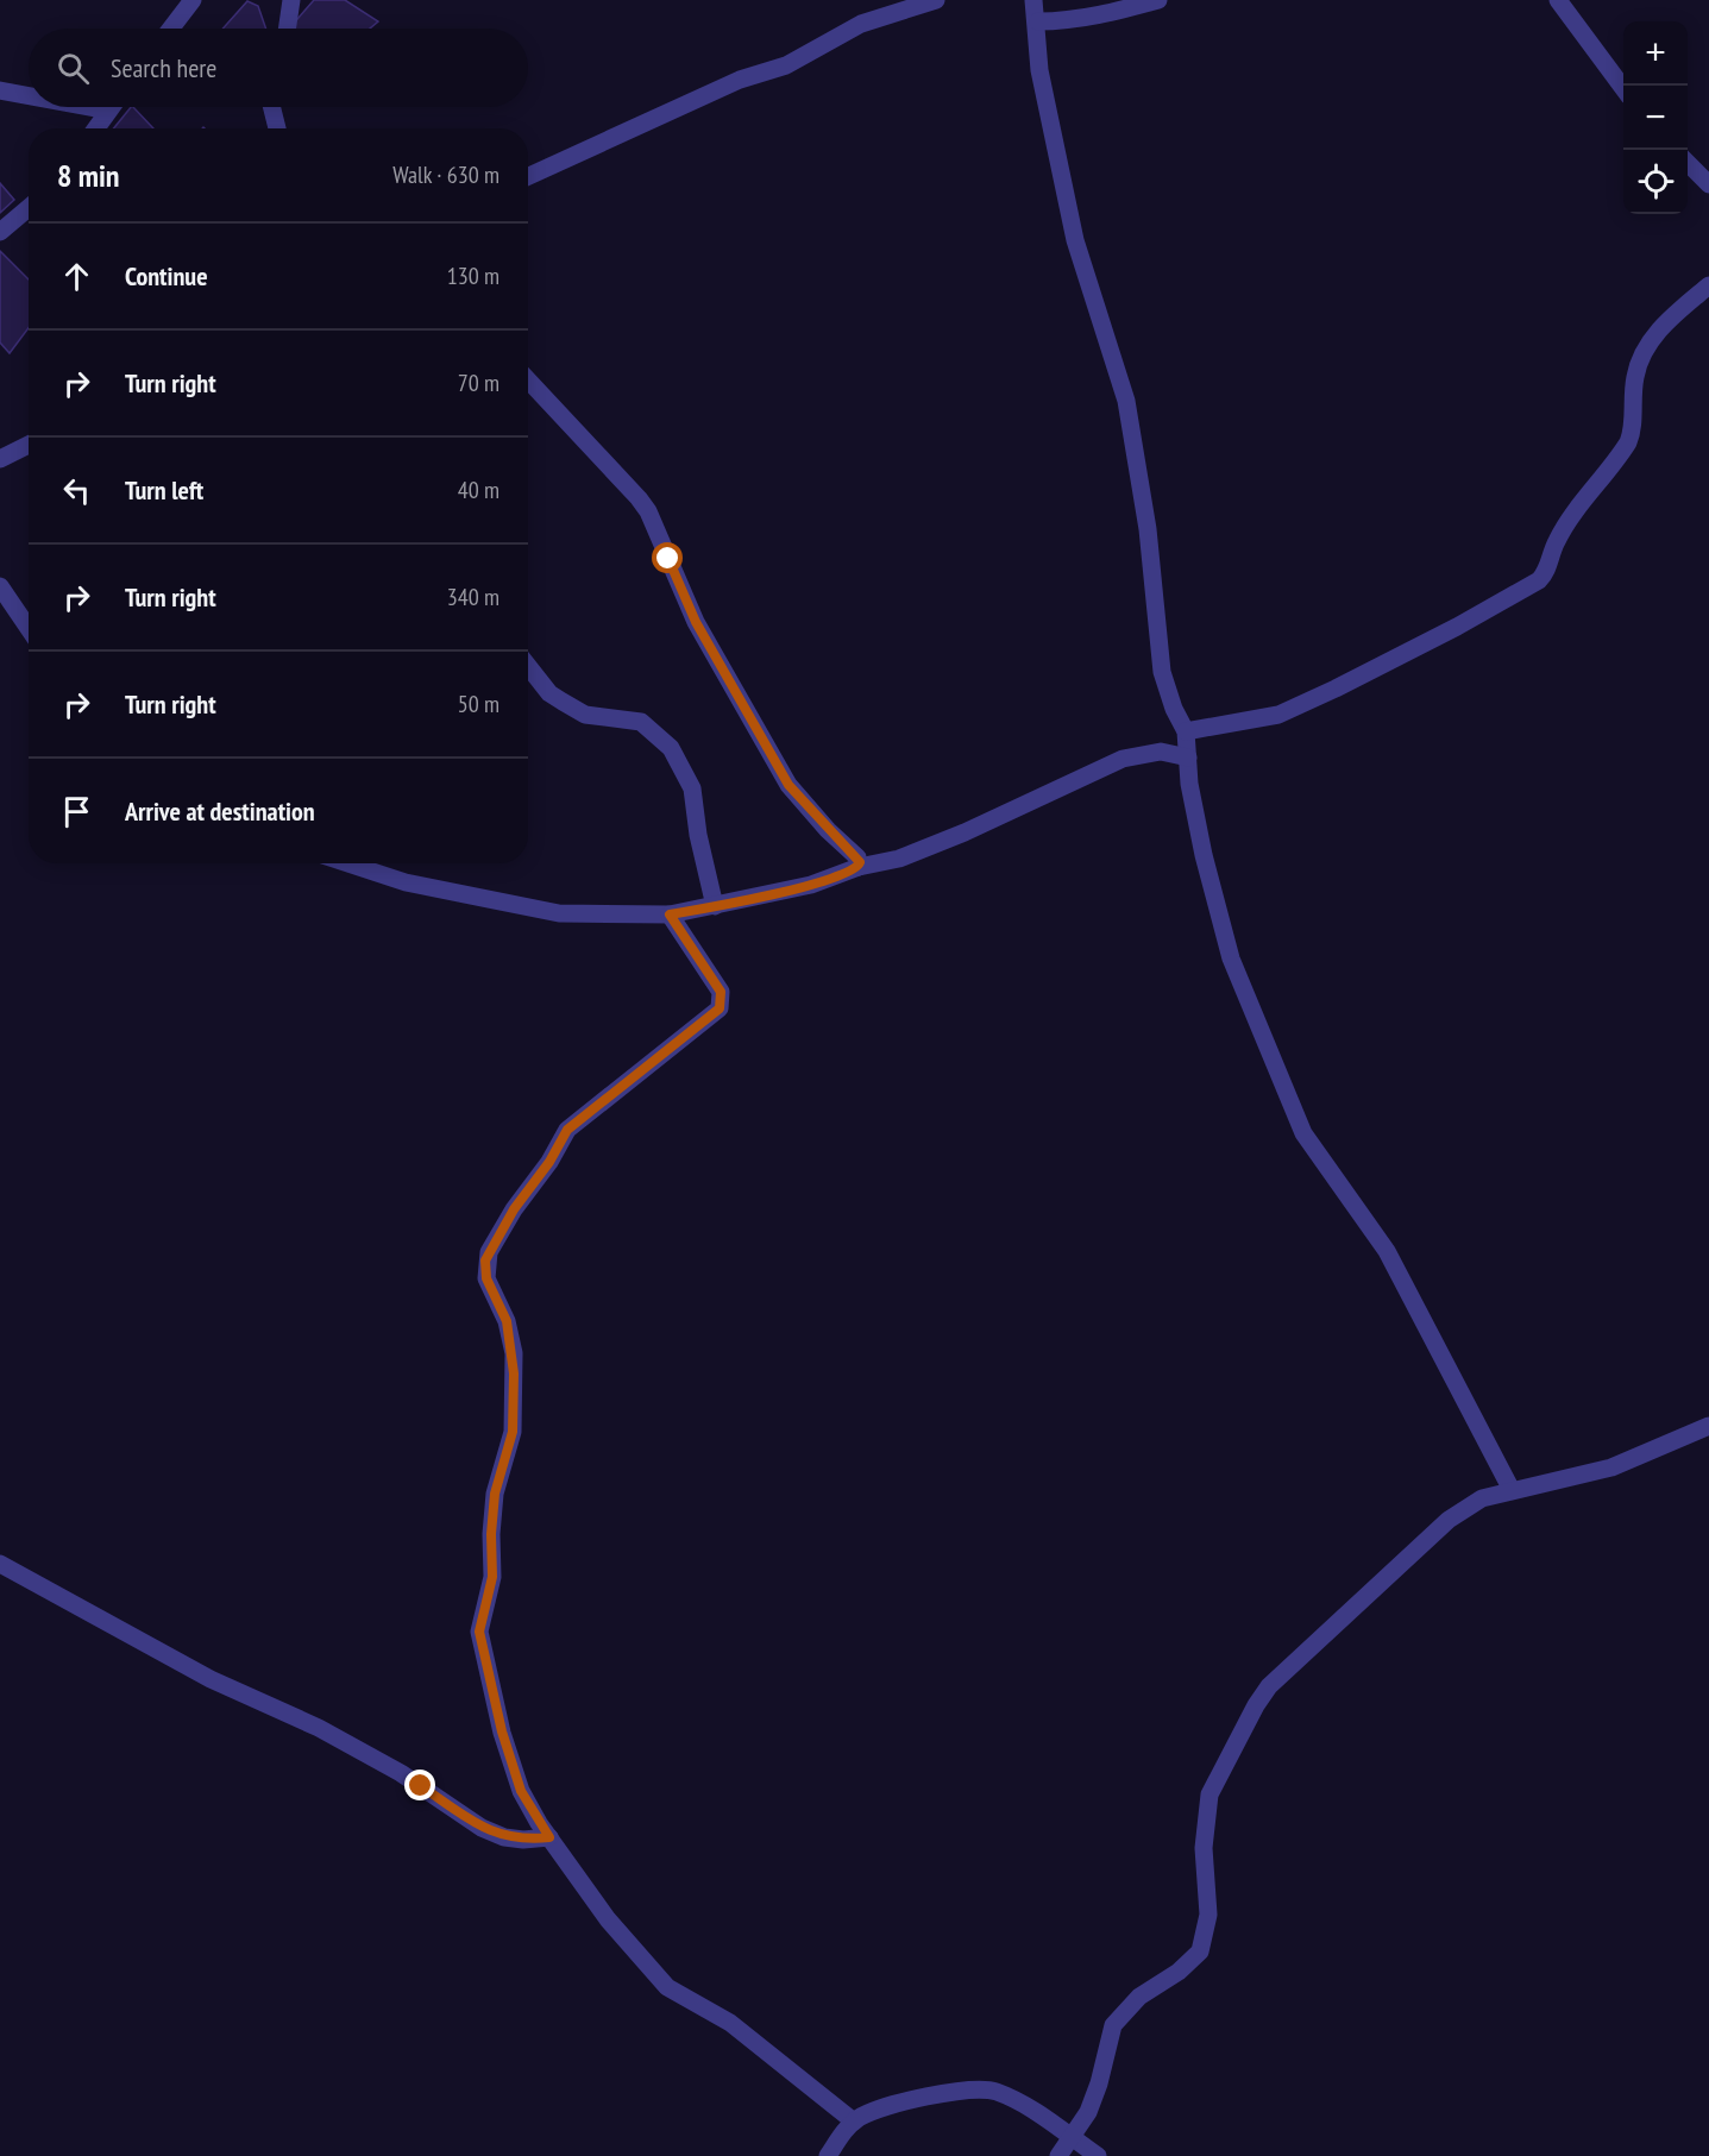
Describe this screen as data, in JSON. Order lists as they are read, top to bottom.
{
  "page": {
    "map_buttons": ["+", "−"],
    "search": "Search here",
    "heading": ["8 min", "Walk · 630 m"],
    "list": [
      ["Continue", "130 m"],
      ["Turn right", "70 m"],
      ["Turn left", "40 m"],
      ["Turn right", "340 m"],
      ["Turn right", "50 m"],
      "Arrive at destination"
    ]
  }
}
